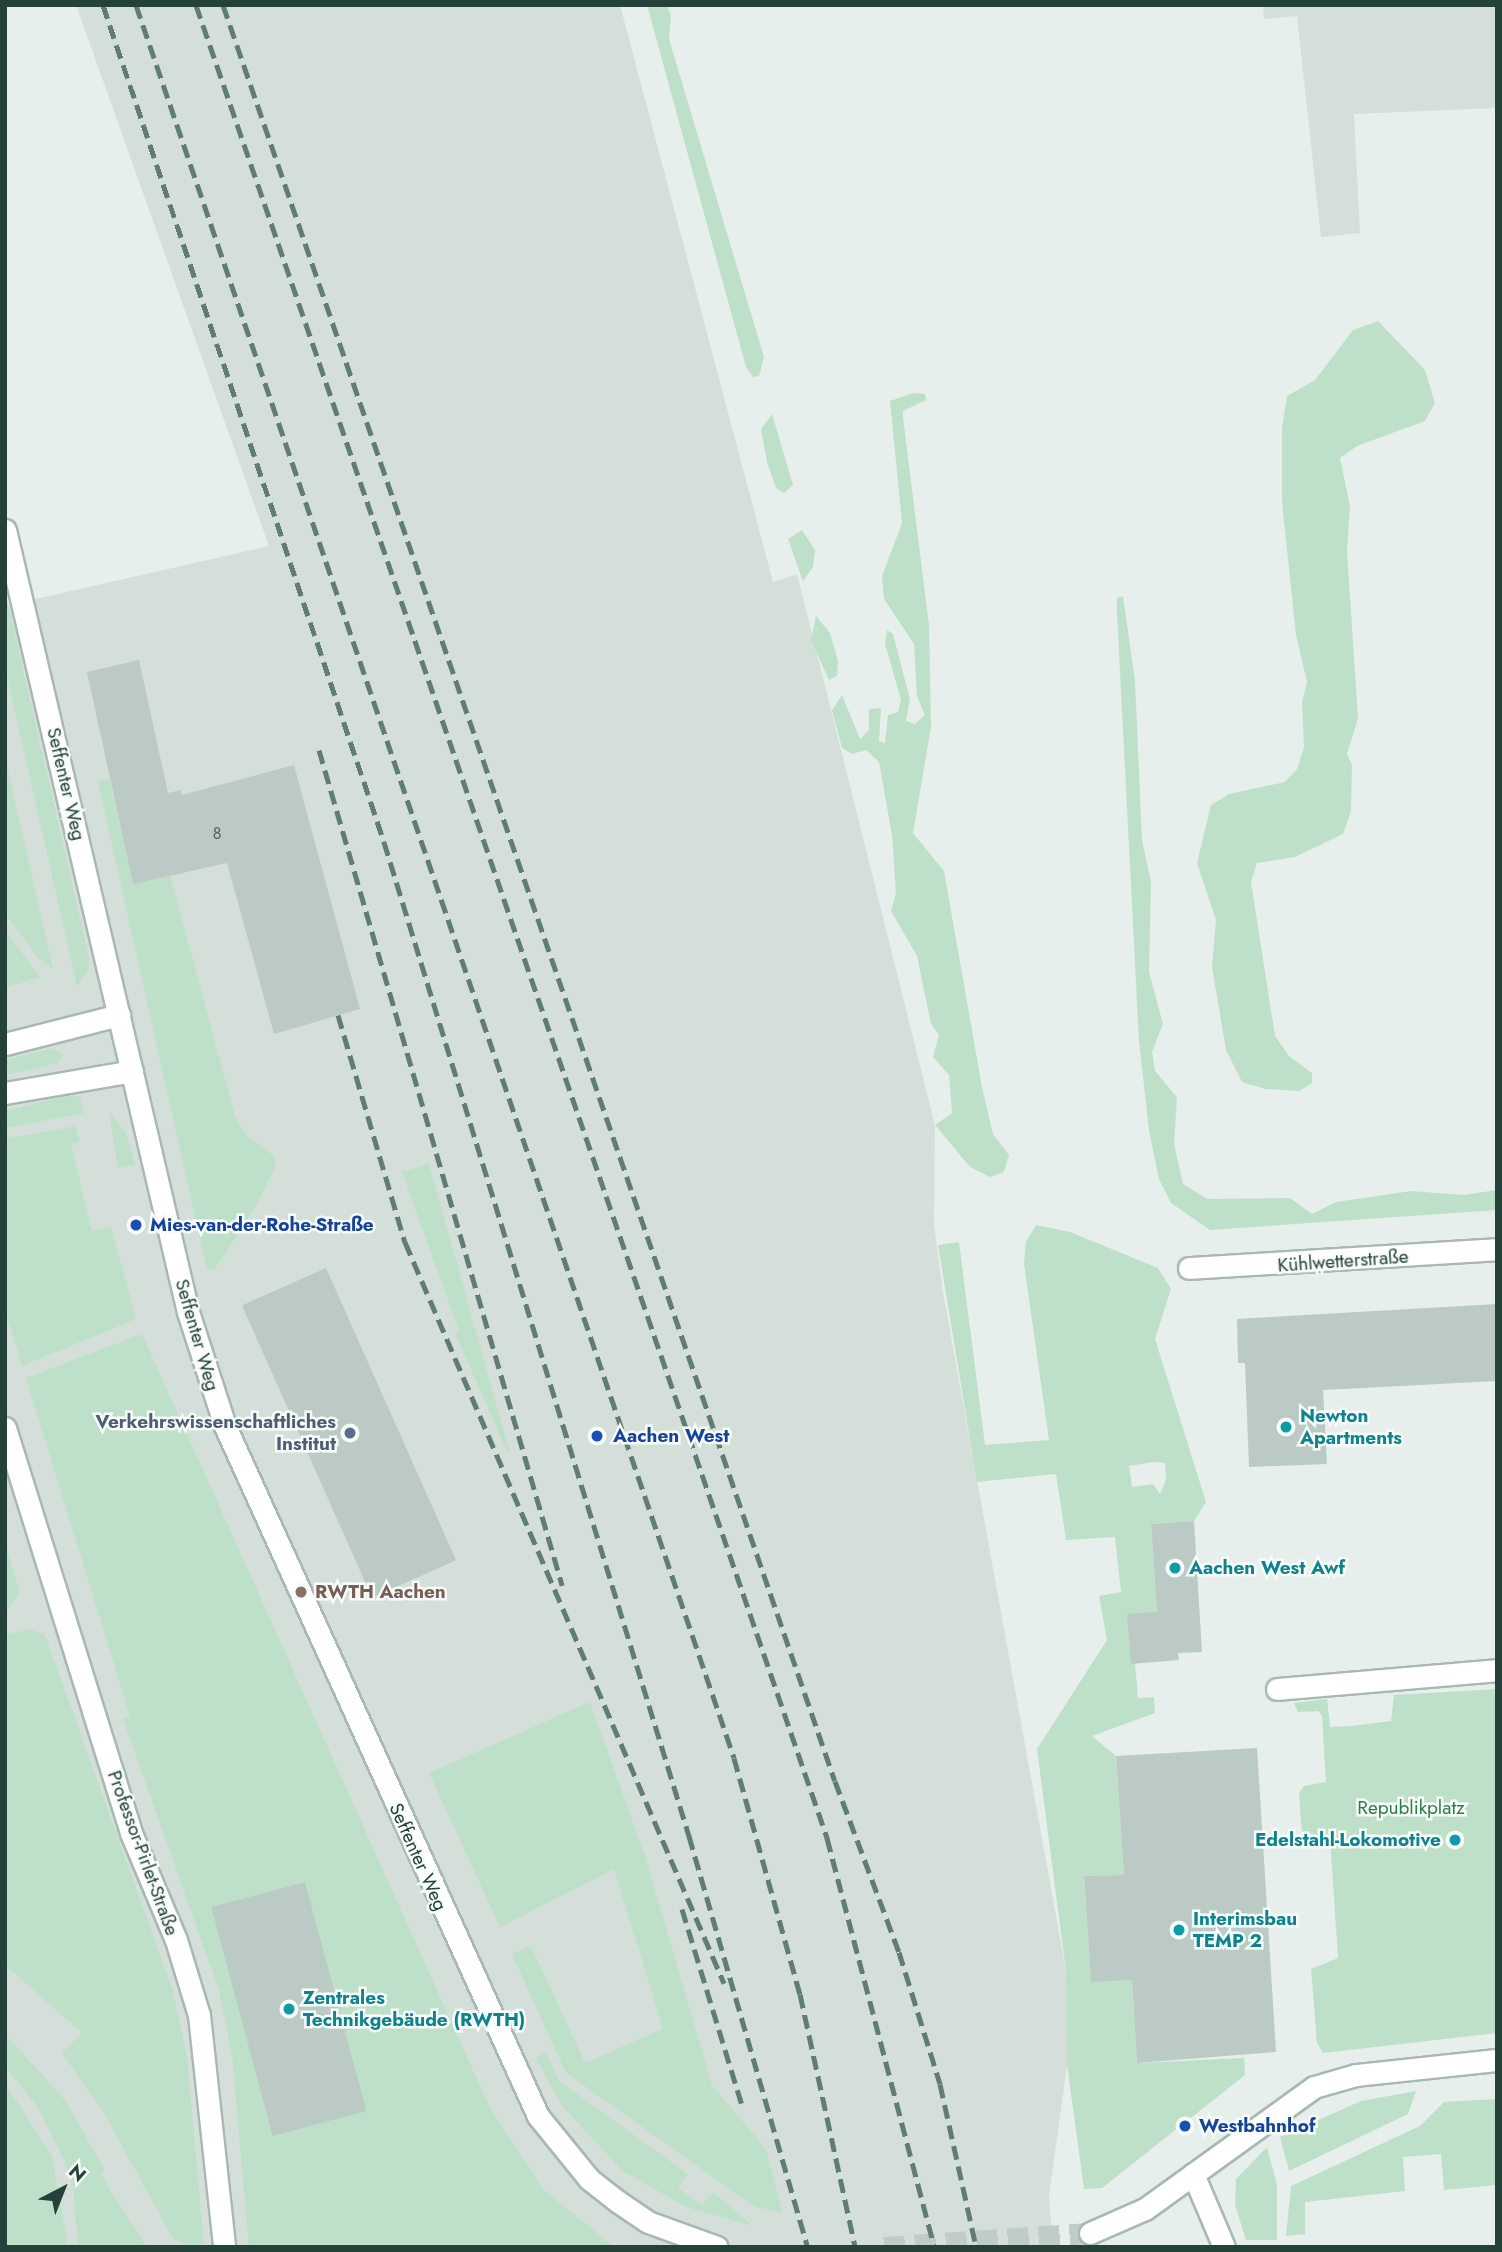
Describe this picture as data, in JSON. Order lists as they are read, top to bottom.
{
  "streets": {
    "street": ["Seffenter Weg", "Kühlwetterstraße", "Professor-Pirlet-Straße"]
  },
  "parks": ["Republikplatz"],
  "places": [
    "Mies-van-der-Rohe-Straße",
    "Newton Apartments",
    "Verkehrswissenschaftliches Institut",
    "Aachen West",
    "Aachen West Awf",
    "RWTH Aachen",
    "Edelstahl-Lokomotive",
    "Interimsbau TEMP 2",
    "Zentrales Technikgebäude (RWTH)",
    "Westbahnhof"
  ],
  "house_numbers": ["8"],
  "north": "top right"
}
